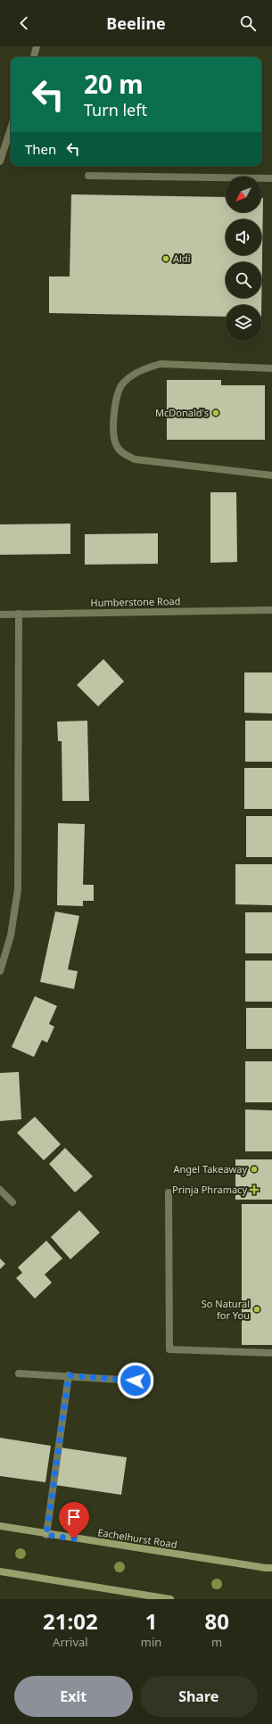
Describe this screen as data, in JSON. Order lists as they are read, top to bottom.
{
  "streets": {
    "main road": ["Eachelhurst Road"],
    "street": ["Humberstone Road"]
  },
  "places": {
    "other": [
      "Aldi",
      "McDonald's",
      "Angel Takeaway",
      "So Natural for You"
    ],
    "health": ["Prinja Phramacy"]
  },
  "north": "bottom left",
  "page": {
    "header": "Beeline",
    "turn": ["20 m", "Turn left"],
    "then": "Then",
    "eta": [
      "21:02",
      "Arrival",
      "1",
      "min",
      "80",
      "m"
    ],
    "buttons": ["Exit", "Share"]
  }
}
